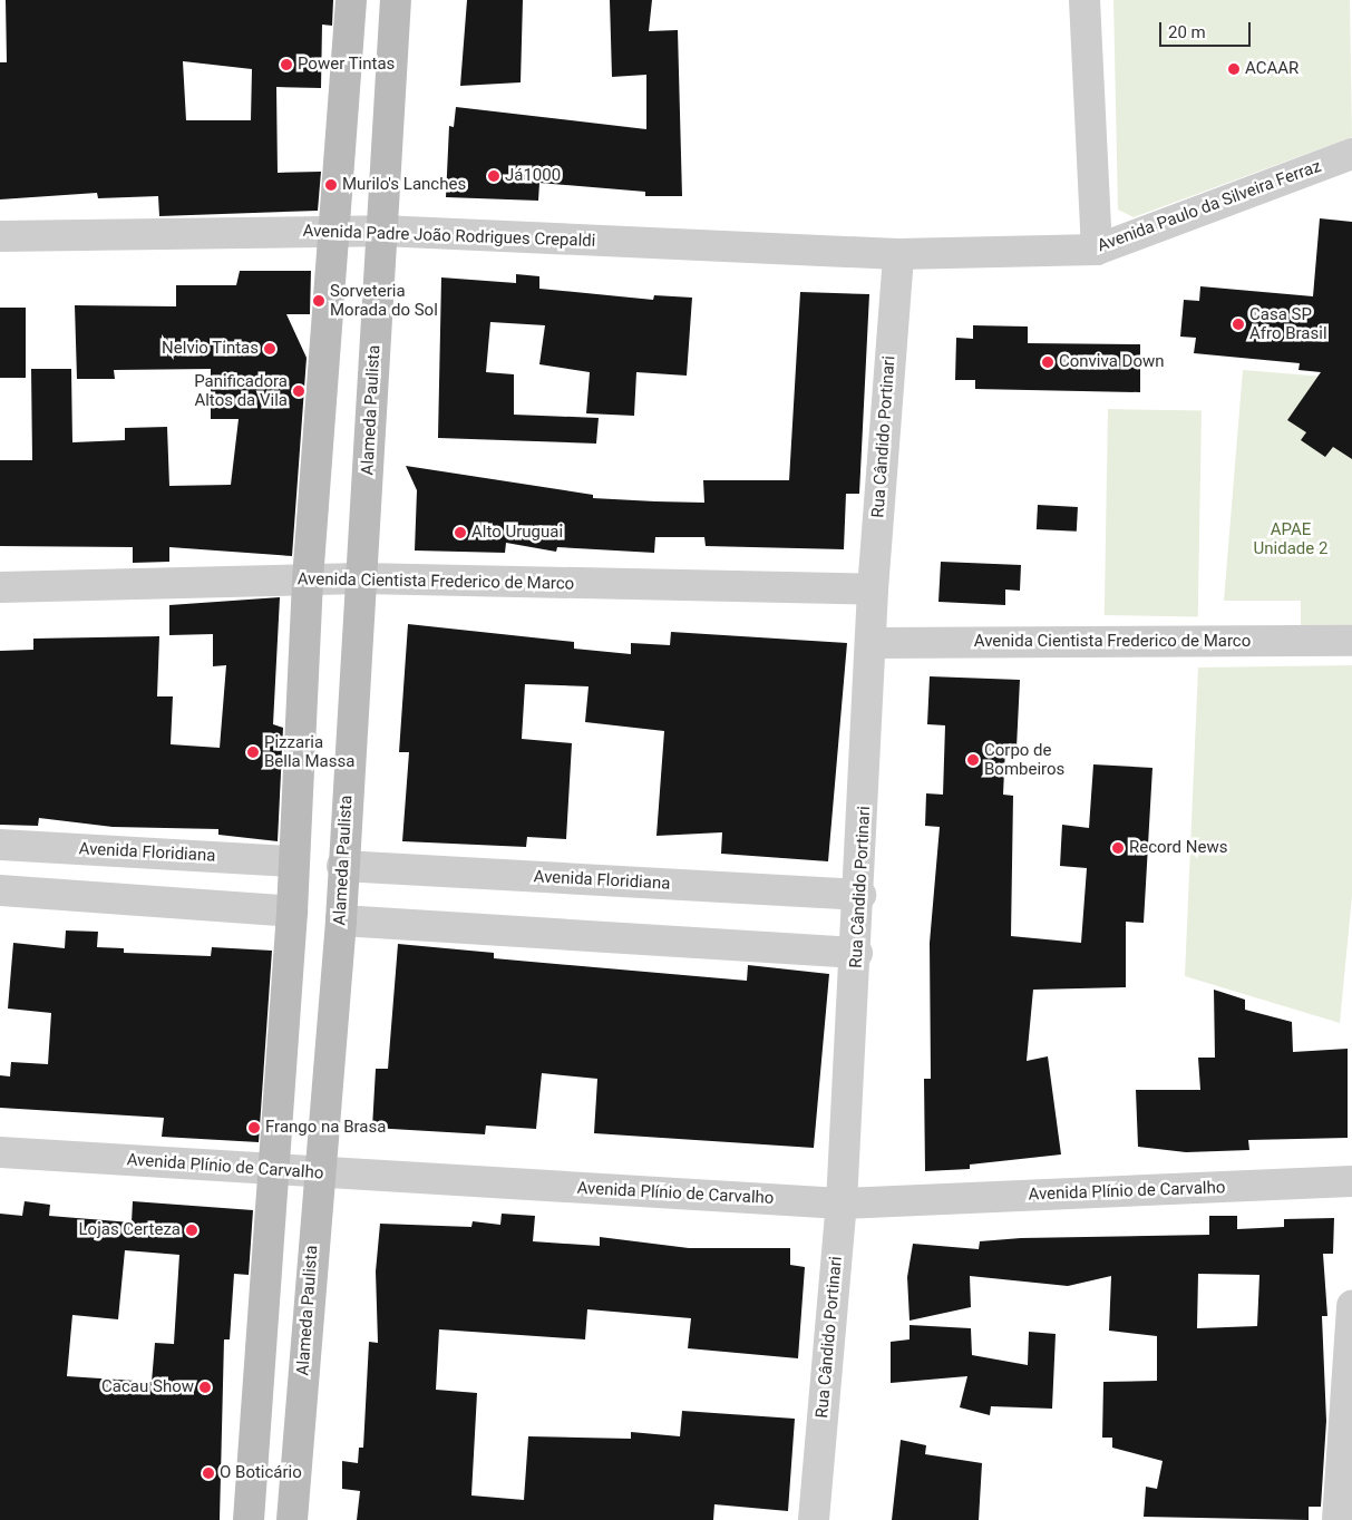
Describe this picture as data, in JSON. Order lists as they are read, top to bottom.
{
  "streets": {
    "main road": ["Alameda Paulista"],
    "street": [
      "Avenida Paulo da Silveira Ferraz",
      "Avenida Padre João Rodrigues Crepaldi",
      "Rua Cândido Portinari",
      "Avenida Cientista Frederico de Marco",
      "Avenida Floridiana",
      "Avenida Plínio de Carvalho"
    ]
  },
  "crossings": [
    ["Avenida Paulo da Silveira Ferraz", "Avenida Padre João Rodrigues Crepaldi"],
    ["Avenida Paulo da Silveira Ferraz", "Rua Cândido Portinari"],
    ["Avenida Padre João Rodrigues Crepaldi", "Alameda Paulista"],
    ["Avenida Padre João Rodrigues Crepaldi", "Rua Cândido Portinari"],
    ["Alameda Paulista", "Avenida Cientista Frederico de Marco"],
    ["Alameda Paulista", "Avenida Floridiana"],
    ["Alameda Paulista", "Avenida Plínio de Carvalho"],
    ["Rua Cândido Portinari", "Avenida Cientista Frederico de Marco"],
    ["Rua Cândido Portinari", "Avenida Floridiana"],
    ["Rua Cândido Portinari", "Avenida Plínio de Carvalho"]
  ],
  "parks": ["APAE Unidade 2"],
  "places": [
    "Power Tintas",
    "ACAAR",
    "Já1000",
    "Murilo's Lanches",
    "Sorveteria Morada do Sol",
    "Casa SP Afro Brasil",
    "Nelvio Tintas",
    "Conviva Down",
    "Panificadora Altos da Vila",
    "Alto Uruguai",
    "Pizzaria Bella Massa",
    "Corpo de Bombeiros",
    "Record News",
    "Frango na Brasa",
    "Lojas Certeza",
    "Cacau Show",
    "O Boticário"
  ],
  "scale_bar": "20 m"
}
